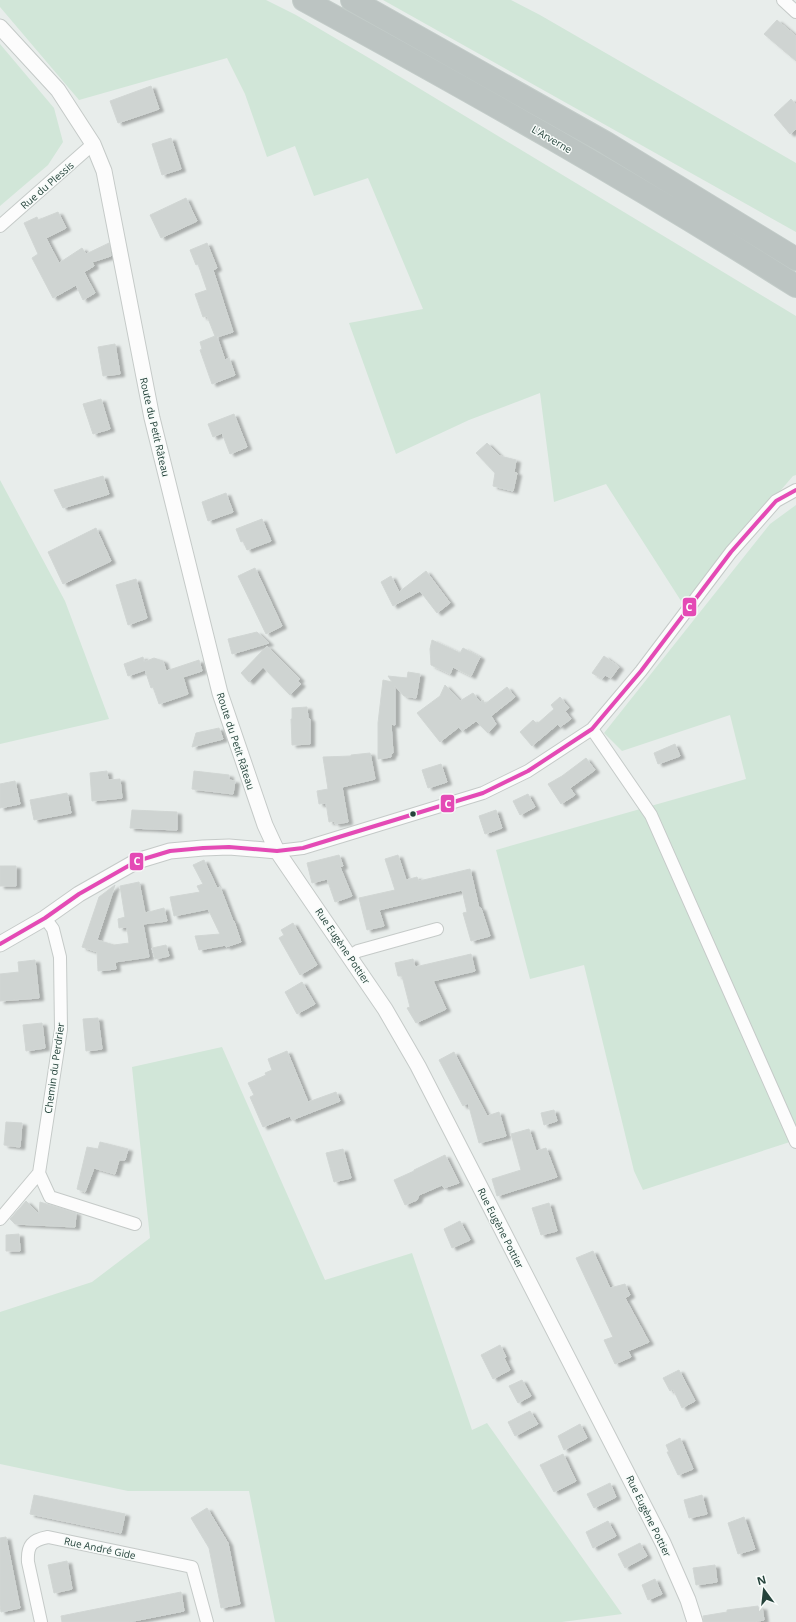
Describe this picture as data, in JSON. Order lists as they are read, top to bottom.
{
  "streets": {
    "highway": ["L'Arverne"],
    "street": [
      "Rue du Plessis",
      "Route du Petit Râteau",
      "Rue Eugène Pottier",
      "Chemin du Perdrier",
      "Rue André Gide"
    ]
  },
  "crossings": [
    ["Rue du Plessis", "Route du Petit Râteau"],
    ["Route du Petit Râteau", "Rue Eugène Pottier"]
  ],
  "lines": ["transit line C"],
  "north": "top"
}
